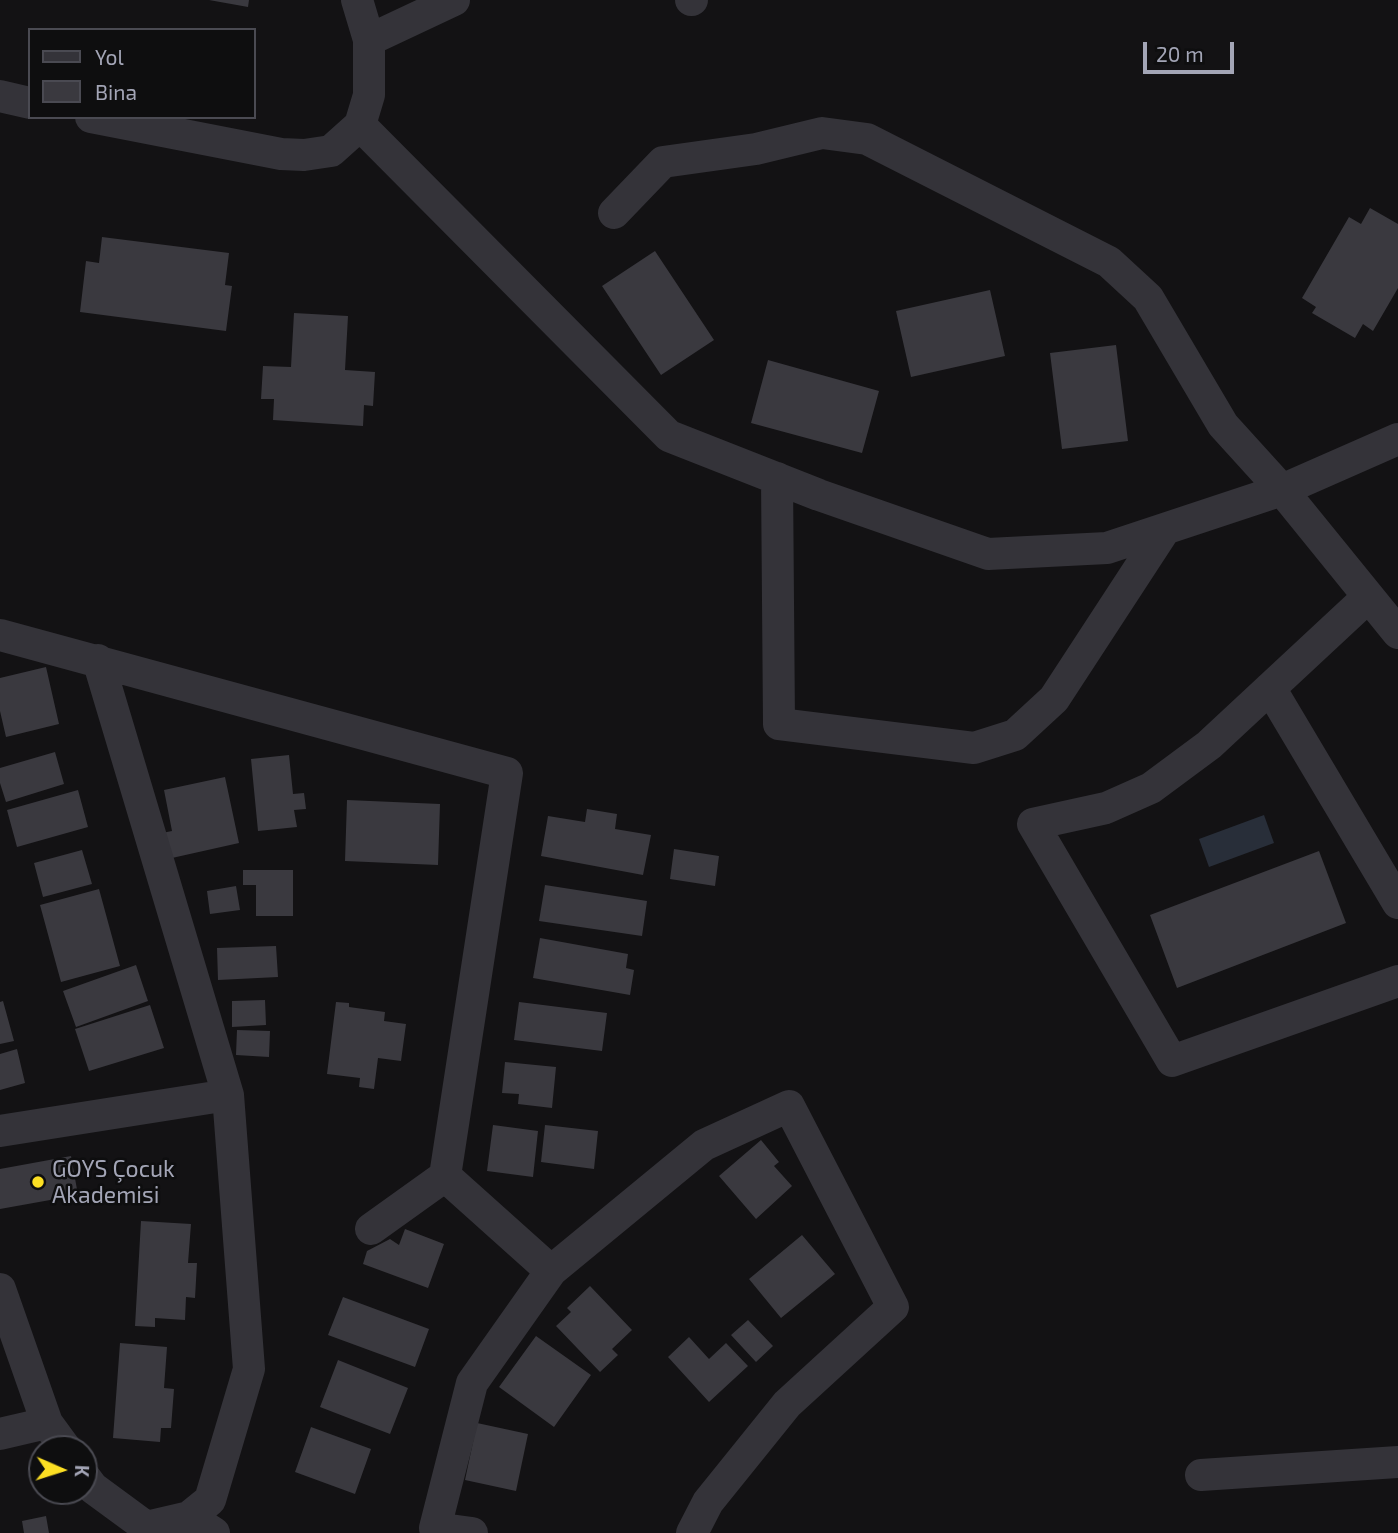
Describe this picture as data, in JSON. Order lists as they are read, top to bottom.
{
  "places": ["GOYS Çocuk Akademisi"],
  "legend": ["Yol", "Bina"],
  "scale_bar": "20 m",
  "north": "right"
}
